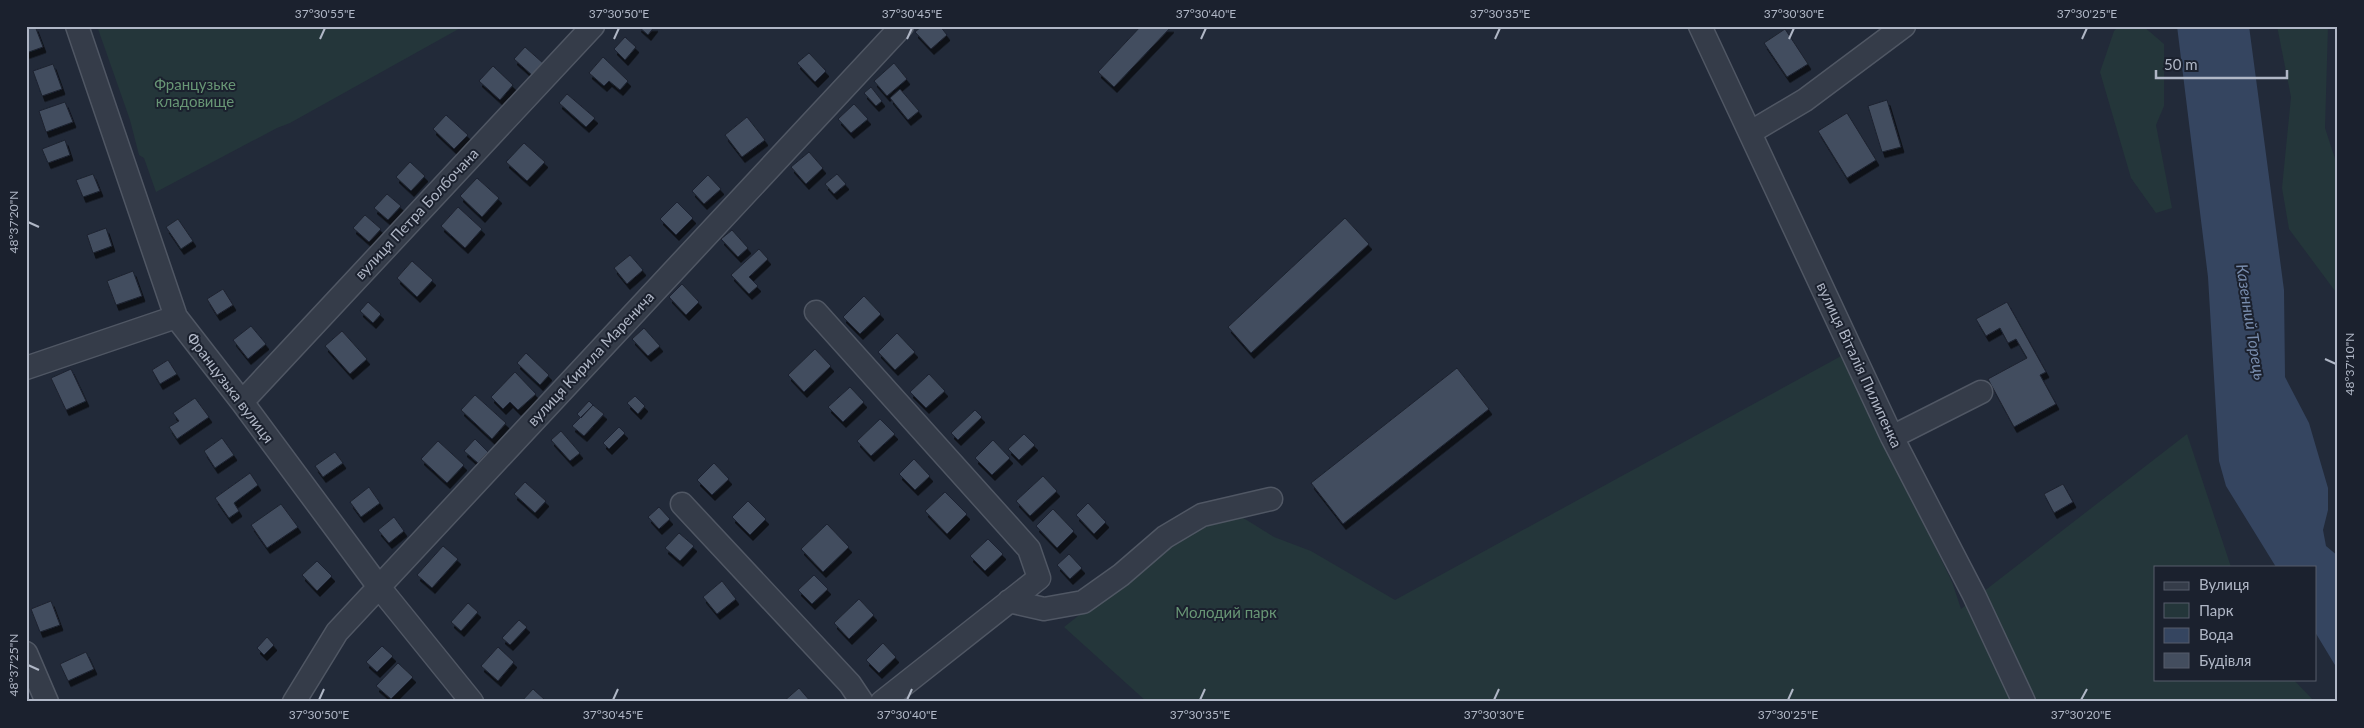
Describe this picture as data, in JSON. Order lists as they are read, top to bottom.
{
  "streets": {
    "street": [
      "вулиця Петра Болбочана",
      "вулиця Кирила Маренича",
      "вулиця Віталія Пилипенка",
      "Французька вулиця"
    ]
  },
  "crossings": [
    ["вулиця Петра Болбочана", "Французька вулиця"],
    ["вулиця Кирила Маренича", "Французька вулиця"]
  ],
  "water": ["Казенний Торець"],
  "parks": ["Французьке кладовище", "Молодий парк"],
  "legend": [
    "Вулиця",
    "Парк",
    "Вода",
    "Будівля"
  ],
  "scale_bar": "50 m",
  "coordinates": [
    "37°30'55\"E",
    "37°30'50\"E",
    "37°30'45\"E",
    "37°30'40\"E",
    "37°30'35\"E",
    "37°30'30\"E",
    "37°30'25\"E",
    "48°37'20\"N",
    "48°37'10\"N",
    "48°37'25\"N",
    "37°30'20\"E"
  ]
}
